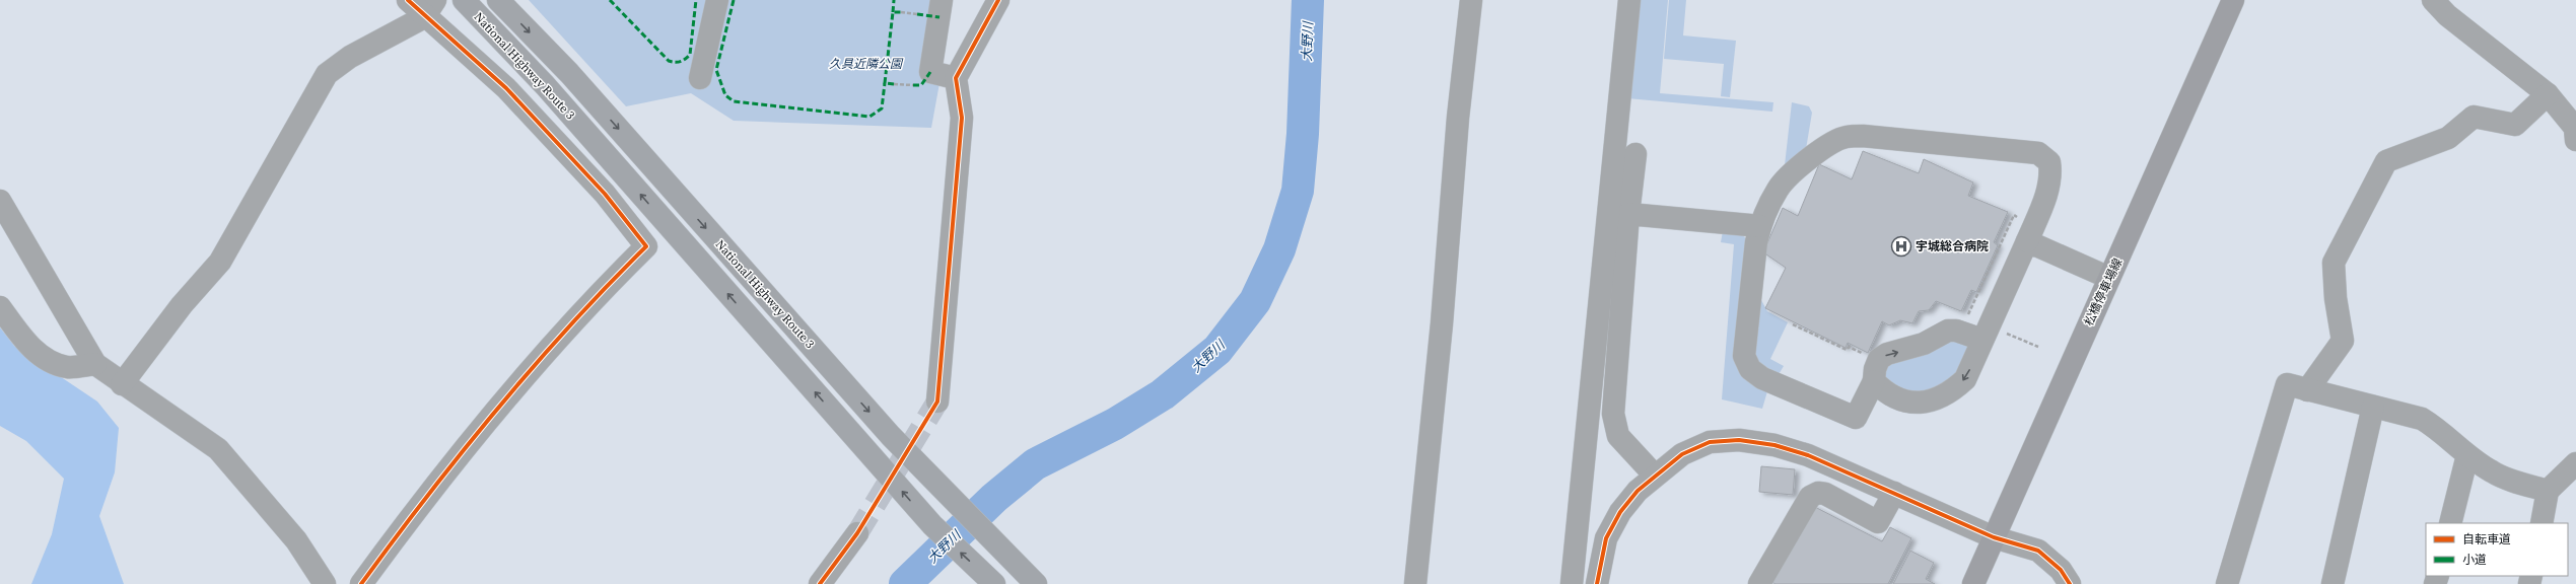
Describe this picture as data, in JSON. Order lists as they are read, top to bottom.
{
  "streets": {
    "highway": ["National Highway Route 3"],
    "main road": ["松橋停車場線"]
  },
  "water": ["大野川"],
  "parks": ["久具近隣公園"],
  "places": {
    "hospital": ["宇城総合病院"]
  },
  "legend": ["自転車道", "小道"]
}
